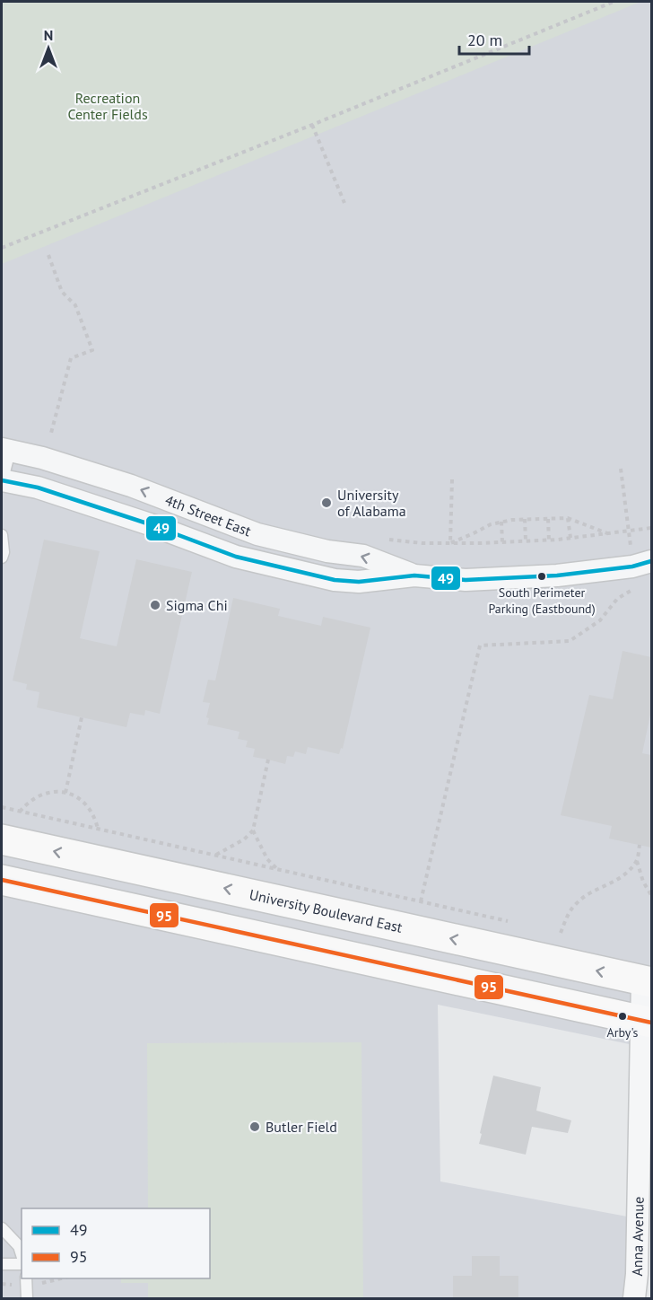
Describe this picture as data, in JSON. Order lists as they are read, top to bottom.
{
  "streets": {
    "main road": ["University Boulevard East"],
    "street": ["4th Street East", "Anna Avenue"]
  },
  "crossings": [
    ["University Boulevard East", "Anna Avenue"]
  ],
  "parks": ["Recreation Center Fields"],
  "places": [
    "University of Alabama",
    "South Perimeter Parking (Eastbound)",
    "Sigma Chi",
    "Arby's",
    "Butler Field"
  ],
  "lines": ["transit line 49", "transit line 95"],
  "legend": ["49", "95"],
  "scale_bar": "20 m",
  "north": "top"
}
